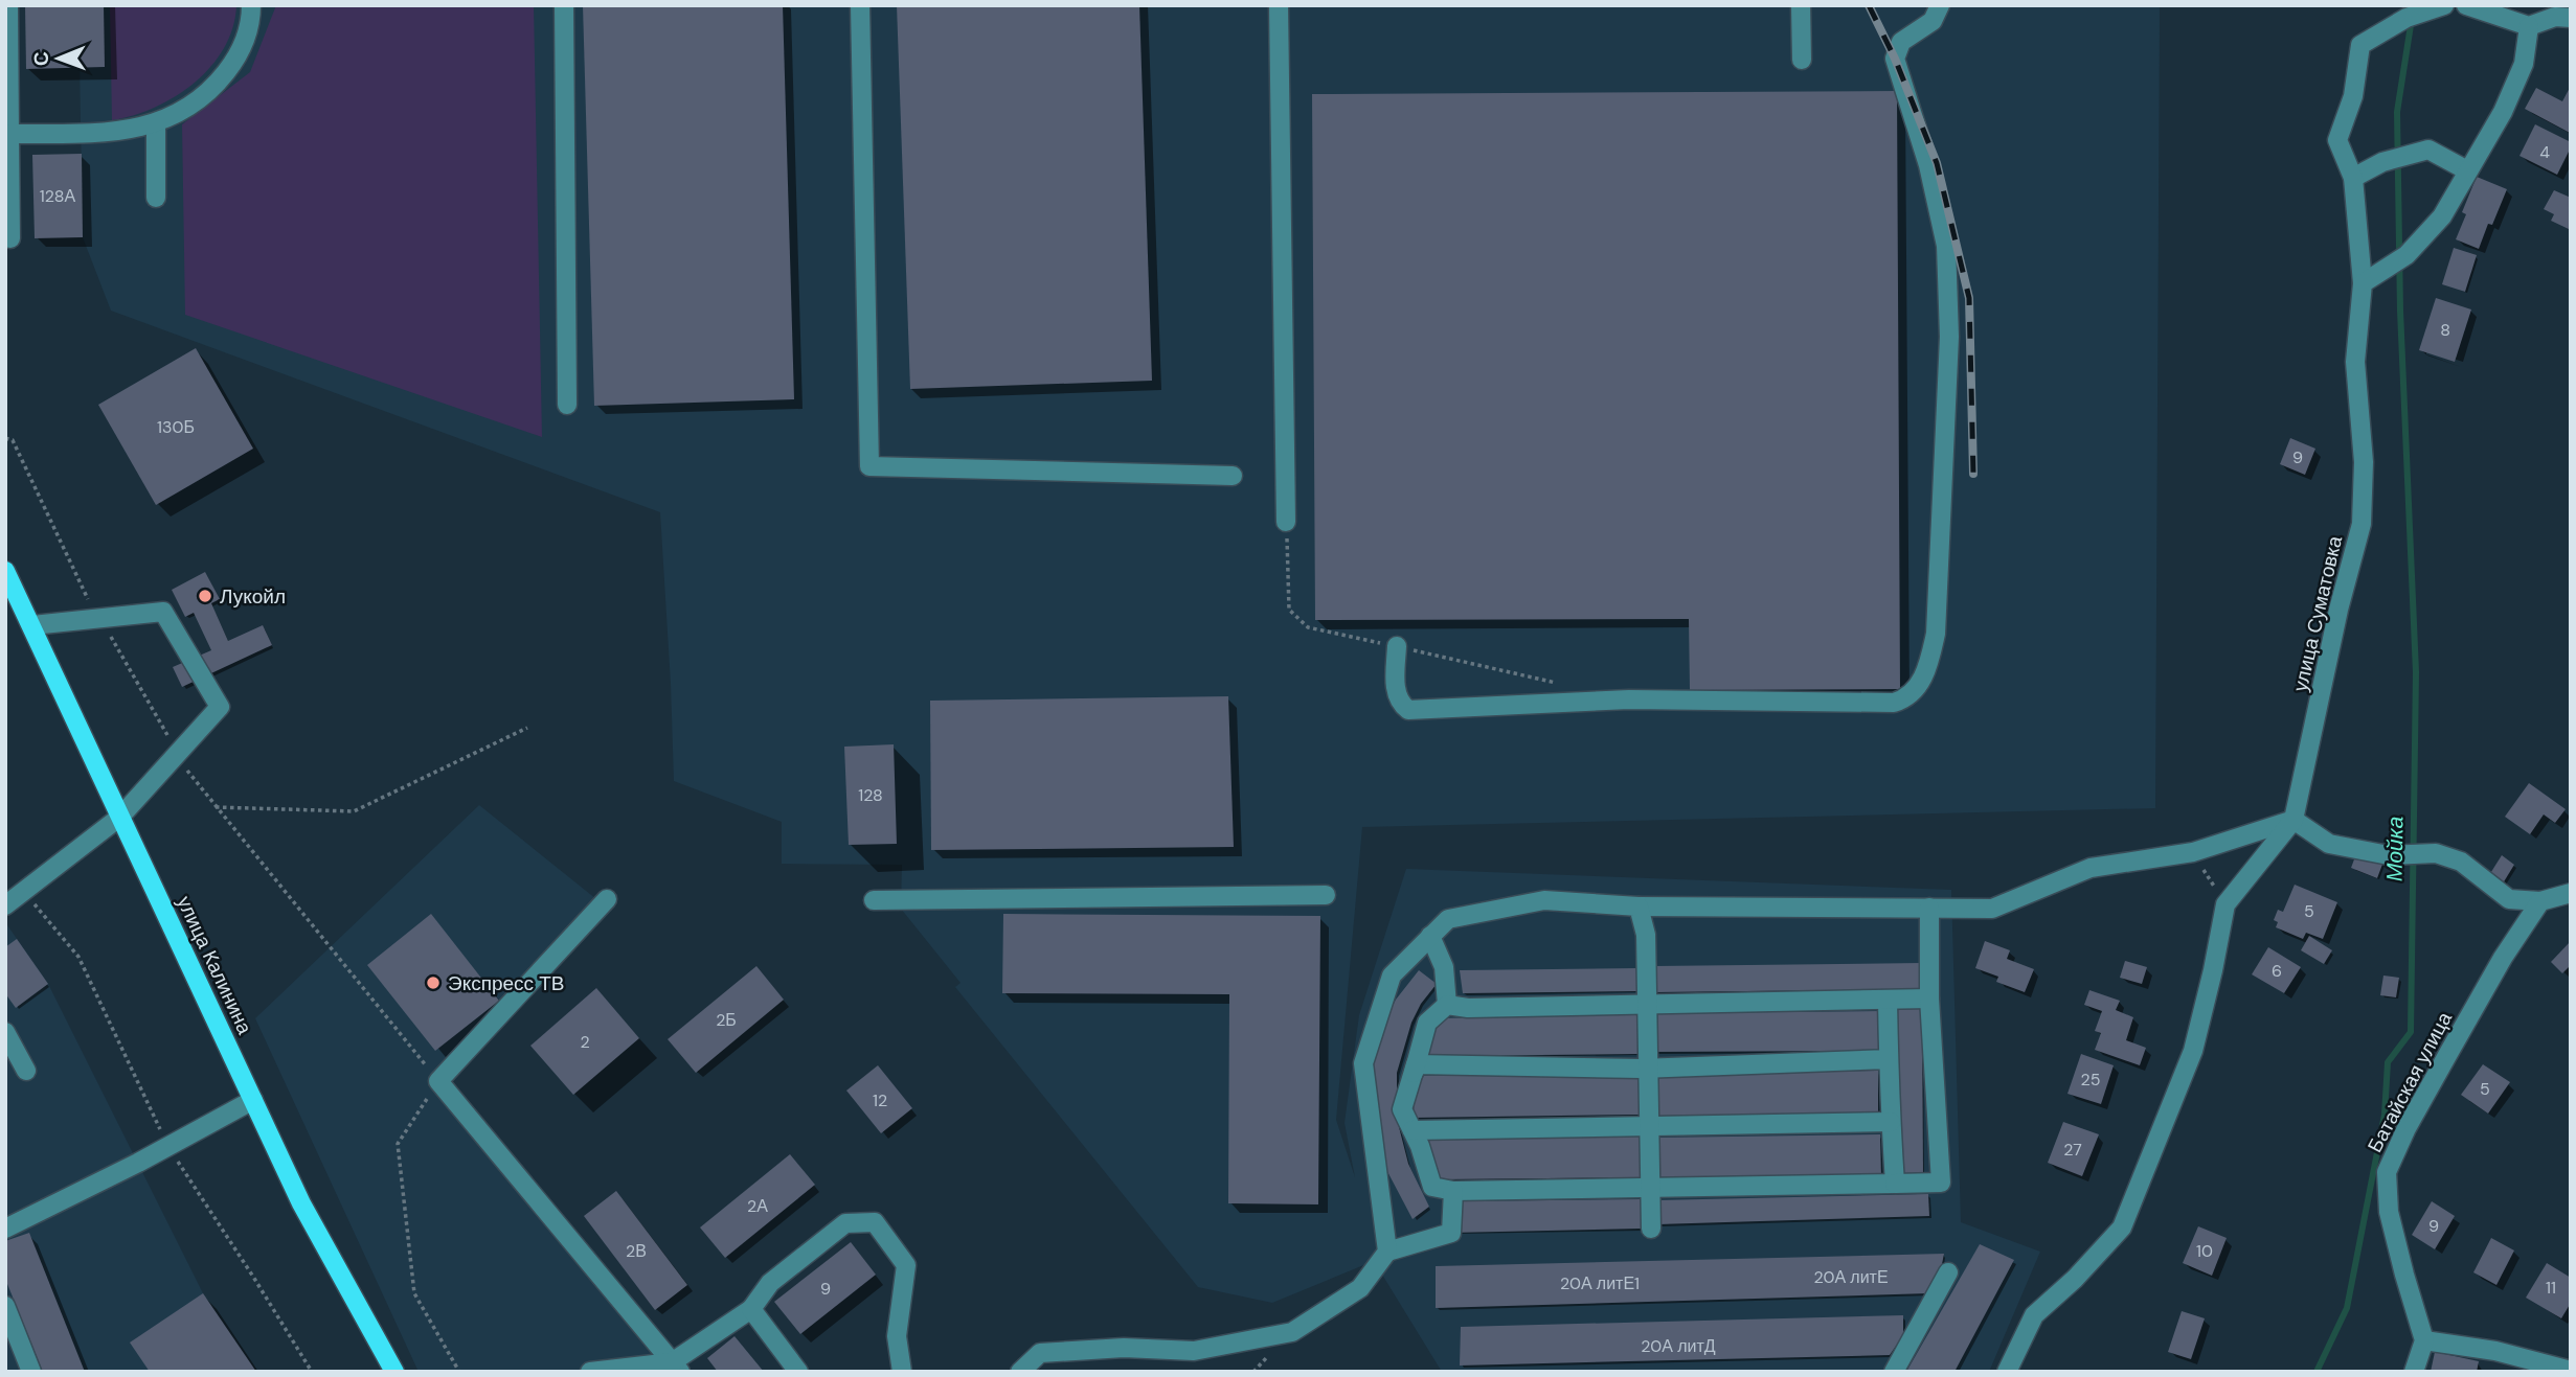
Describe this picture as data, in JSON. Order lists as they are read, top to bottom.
{
  "streets": {
    "main road": ["улица Калинина"],
    "street": ["улица Суматовка", "Батайская улица"]
  },
  "water": ["Мойка"],
  "places": ["Лукойл", "Экспресс ТВ"],
  "house_numbers": [
    "4",
    "128А",
    "8",
    "130Б",
    "9",
    "128",
    "5",
    "6",
    "2Б",
    "2",
    "25",
    "5",
    "12",
    "27",
    "2А",
    "9",
    "2В",
    "10",
    "20А литЕ",
    "20А литЕ1",
    "11",
    "9",
    "20А литД"
  ],
  "north": "left"
}
